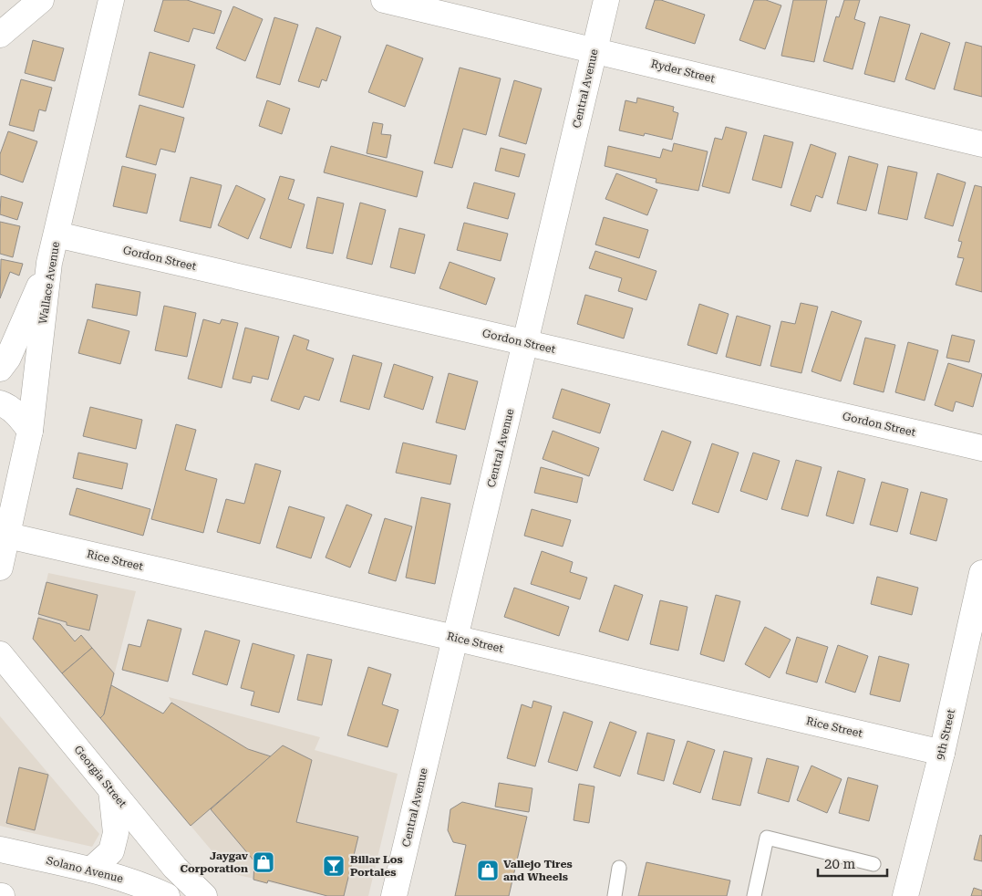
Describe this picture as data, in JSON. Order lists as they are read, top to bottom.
{
  "streets": {
    "street": [
      "Ryder Street",
      "Central Avenue",
      "Gordon Street",
      "Wallace Avenue",
      "Rice Street",
      "9th Street",
      "Georgia Street",
      "Solano Avenue"
    ]
  },
  "crossings": [
    ["Ryder Street", "Central Avenue"],
    ["Central Avenue", "Gordon Street"],
    ["Central Avenue", "Rice Street"],
    ["Gordon Street", "Wallace Avenue"],
    ["Wallace Avenue", "Rice Street"],
    ["Rice Street", "9th Street"]
  ],
  "places": {
    "shop": ["Jaygav Corporation", "Vallejo Tires and Wheels"],
    "bar": ["Billar Los Portales"]
  },
  "scale_bar": "20 m"
}
